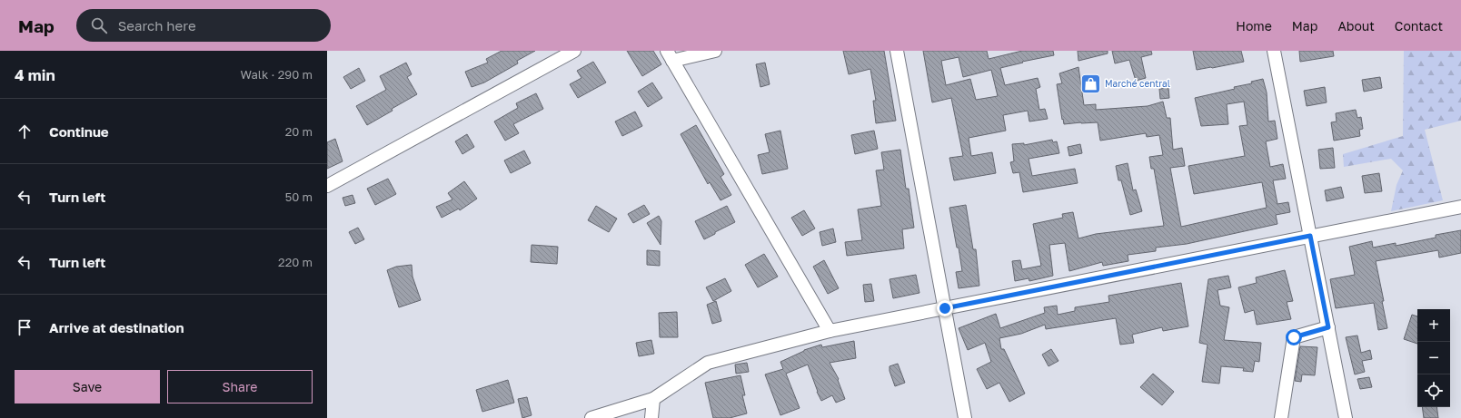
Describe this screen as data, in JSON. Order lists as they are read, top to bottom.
{
  "places": {
    "shop": ["Marché central"]
  },
  "page": {
    "header": "Map",
    "search": "Search here",
    "nav": [
      "Home",
      "Map",
      "About",
      "Contact"
    ],
    "heading": ["4 min", "Walk · 290 m"],
    "list": [
      ["Continue", "20 m"],
      ["Turn left", "50 m"],
      ["Turn left", "220 m"],
      "Arrive at destination"
    ],
    "map_buttons": ["+", "−"],
    "buttons": ["Save", "Share"]
  }
}
